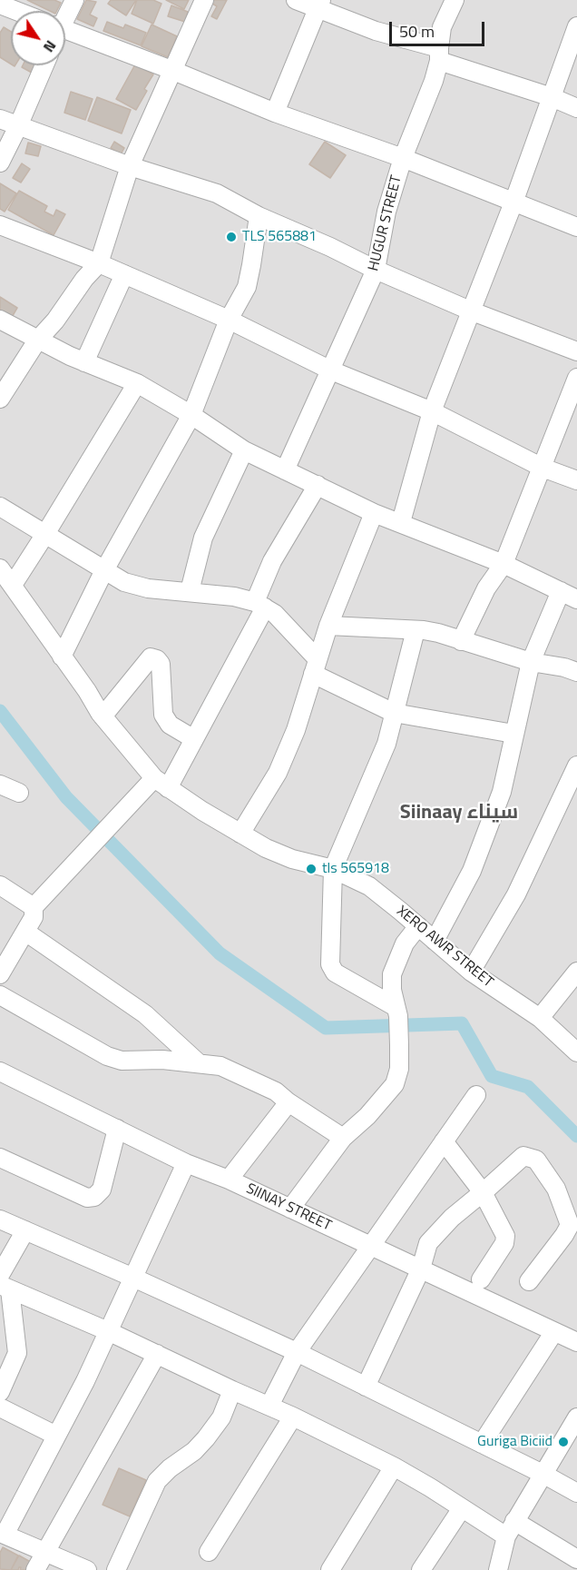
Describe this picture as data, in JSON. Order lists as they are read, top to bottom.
{
  "streets": {
    "street": ["HUGUR STREET", "XERO AWR STREET", "SIINAY STREET"]
  },
  "districts": ["Siinaay سيناء"],
  "places": ["TLS 565881", "tls 565918", "Guriga Biciid"],
  "scale_bar": "50 m",
  "north": "bottom right"
}
